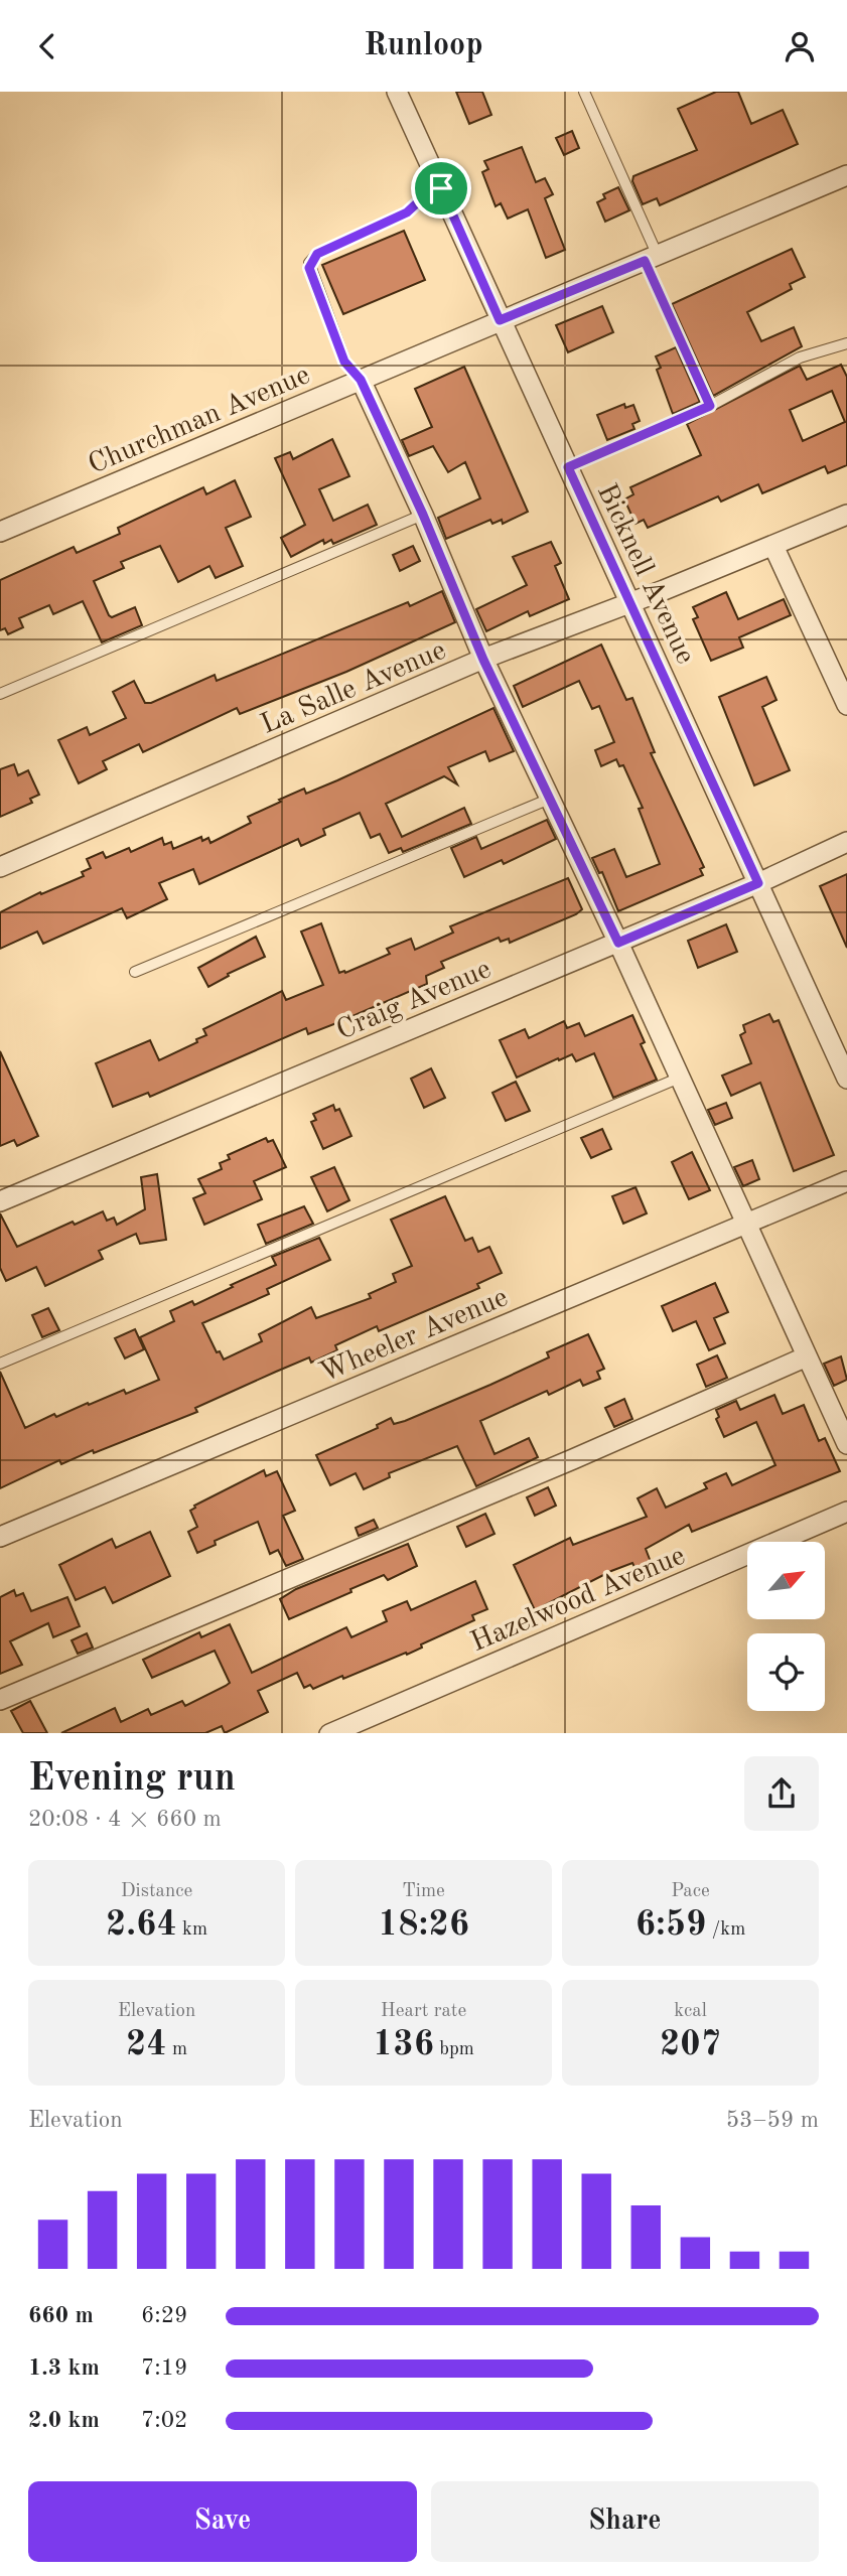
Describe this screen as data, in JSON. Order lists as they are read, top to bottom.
{
  "streets": {
    "street": [
      "Churchman Avenue",
      "Bicknell Avenue",
      "La Salle Avenue",
      "Craig Avenue",
      "Wheeler Avenue",
      "Hazelwood Avenue"
    ]
  },
  "crossings": [
    ["Churchman Avenue", "Bicknell Avenue"],
    ["Bicknell Avenue", "La Salle Avenue"],
    ["Bicknell Avenue", "Craig Avenue"]
  ],
  "north": "top right",
  "page": {
    "header": "Runloop",
    "heading": ["Evening run", "20:08 · 4 × 660 m"],
    "stats": [
      ["Distance", "2.64 km"],
      ["Time", "18:26"],
      ["Pace", "6:59 /km"],
      ["Elevation", "24 m"],
      ["Heart rate", "136 bpm"],
      ["kcal", "207"]
    ],
    "chart": ["Elevation", "53–59 m"],
    "list": [
      {
        "name": "660 m",
        "note": "6:29"
      },
      {
        "name": "1.3 km",
        "note": "7:19"
      },
      {
        "name": "2.0 km",
        "note": "7:02"
      }
    ],
    "buttons": ["Save", "Share"]
  }
}
